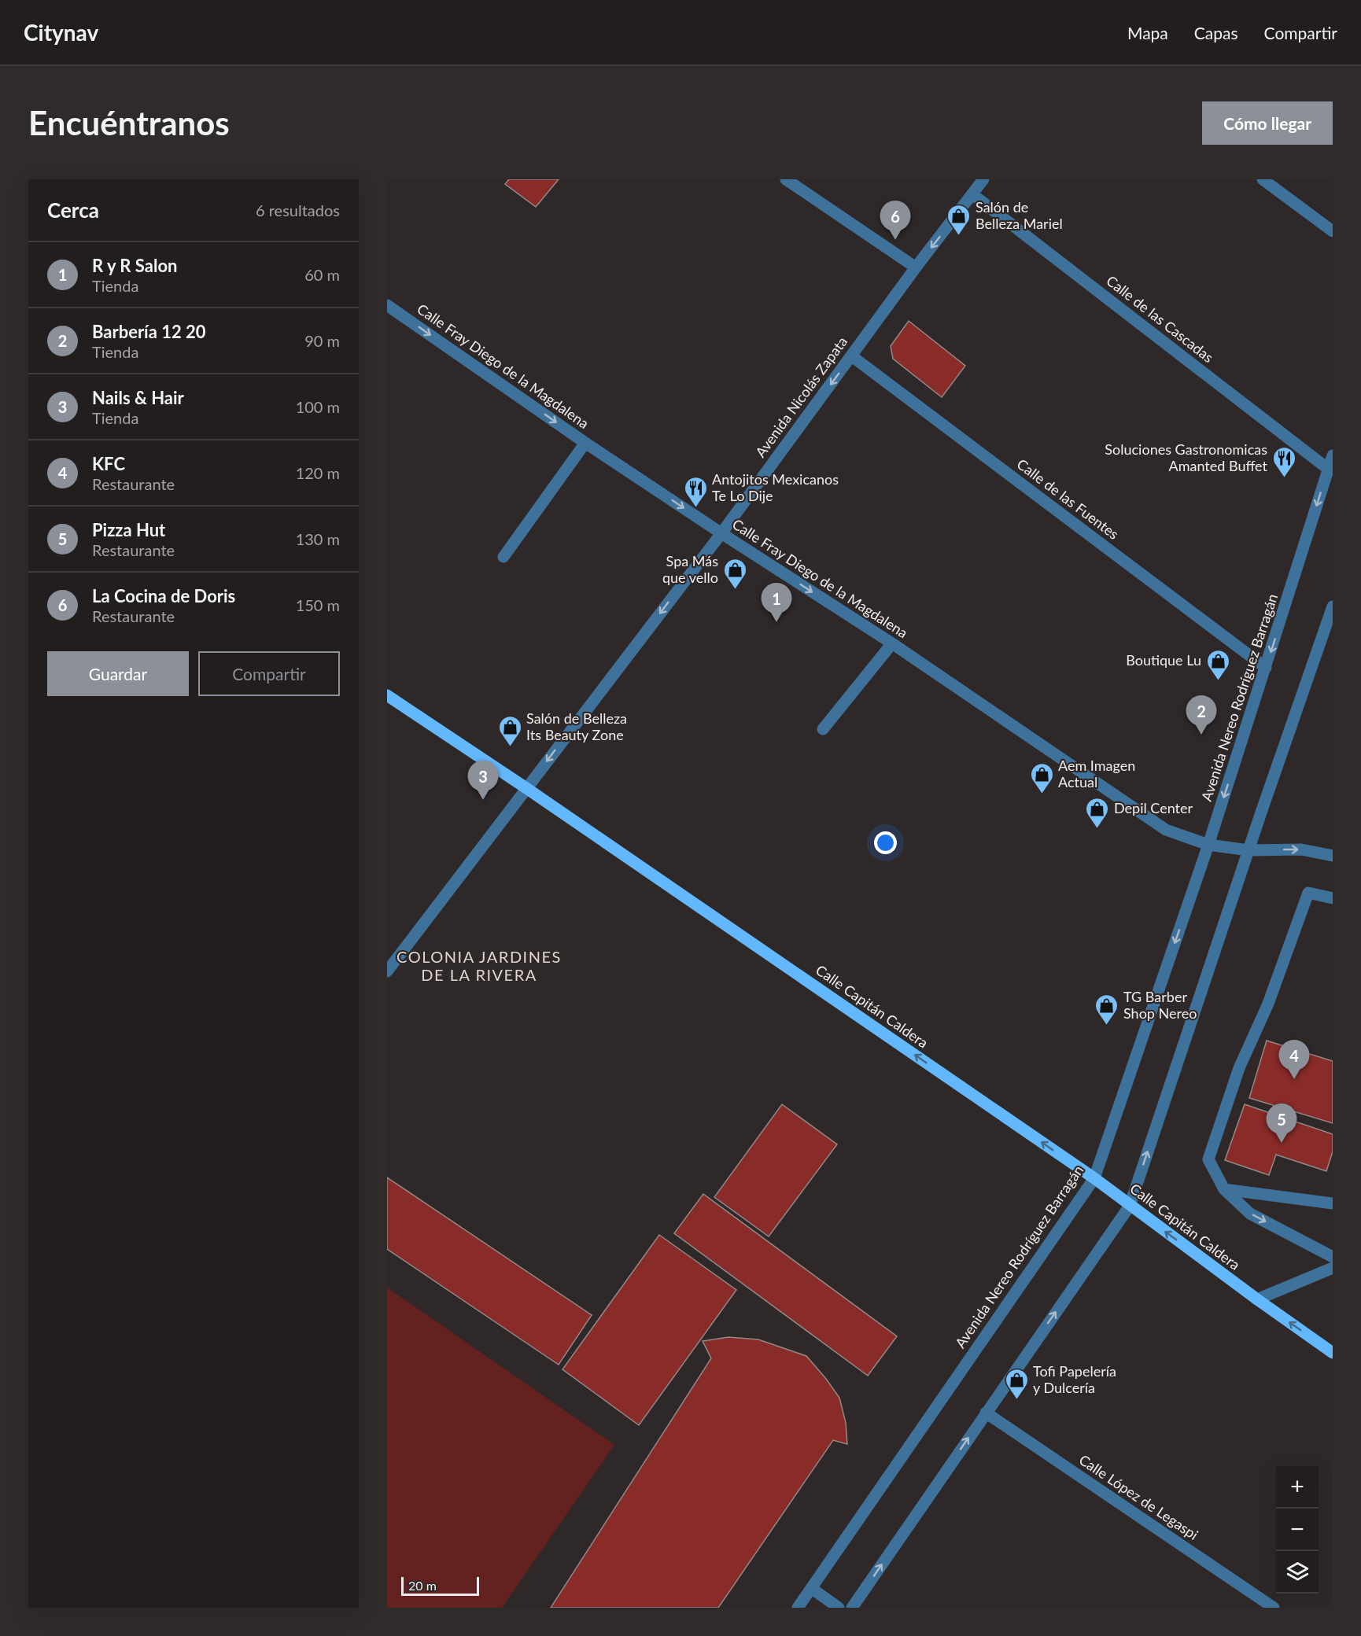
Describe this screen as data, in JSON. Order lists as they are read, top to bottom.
{
  "streets": {
    "main road": ["Calle Capitán Caldera"],
    "street": [
      "Calle de las Cascadas",
      "Calle Fray Diego de la Magdalena",
      "Avenida Nicolás Zapata",
      "Calle de las Fuentes",
      "Avenida Nereo Rodríguez Barragán",
      "Calle López de Legaspi"
    ]
  },
  "crossings": [
    ["Calle de las Cascadas", "Avenida Nicolás Zapata"],
    ["Calle de las Cascadas", "Avenida Nereo Rodríguez Barragán"],
    ["Calle Fray Diego de la Magdalena", "Avenida Nicolás Zapata"],
    ["Calle Fray Diego de la Magdalena", "Avenida Nereo Rodríguez Barragán"],
    ["Avenida Nicolás Zapata", "Calle de las Fuentes"],
    ["Avenida Nicolás Zapata", "Calle Capitán Caldera"],
    ["Calle de las Fuentes", "Avenida Nereo Rodríguez Barragán"],
    ["Avenida Nereo Rodríguez Barragán", "Calle Capitán Caldera"]
  ],
  "one_way": ["Calle Fray Diego de la Magdalena", "Avenida Nicolás Zapata", "Calle Capitán Caldera"],
  "districts": ["COLONIA JARDINES DE LA RIVERA"],
  "places": {
    "shop": [
      "Salón de Belleza Mariel",
      "Spa Más que vello",
      "Boutique Lu",
      "Salón de Belleza Its Beauty Zone",
      "Aem Imagen Actual",
      "Depil Center",
      "TG Barber Shop Nereo",
      "Tofi Papelería y Dulcería"
    ],
    "restaurant": ["Soluciones Gastronomicas Amanted Buffet", "Antojitos Mexicanos Te Lo Dije"]
  },
  "scale_bar": "20 m",
  "page": {
    "header": "Citynav",
    "nav": ["Mapa", "Capas", "Compartir"],
    "buttons": [
      "Cómo llegar",
      ["Guardar", "Compartir"]
    ],
    "title": "Encuéntranos",
    "heading": ["Cerca", "6 resultados"],
    "pins": [
      "6",
      "1",
      "2",
      "3",
      "4",
      "5"
    ],
    "list": [
      {
        "mark": "1",
        "name": "R y R Salon",
        "note": "Tienda",
        "value": "60 m"
      },
      {
        "mark": "2",
        "name": "Barbería 12 20",
        "note": "Tienda",
        "value": "90 m"
      },
      {
        "mark": "3",
        "name": "Nails & Hair",
        "note": "Tienda",
        "value": "100 m"
      },
      {
        "mark": "4",
        "name": "KFC",
        "note": "Restaurante",
        "value": "120 m"
      },
      {
        "mark": "5",
        "name": "Pizza Hut",
        "note": "Restaurante",
        "value": "130 m"
      },
      {
        "mark": "6",
        "name": "La Cocina de Doris",
        "note": "Restaurante",
        "value": "150 m"
      }
    ],
    "map_buttons": ["+", "−"],
    "scale": "20 m"
  }
}
